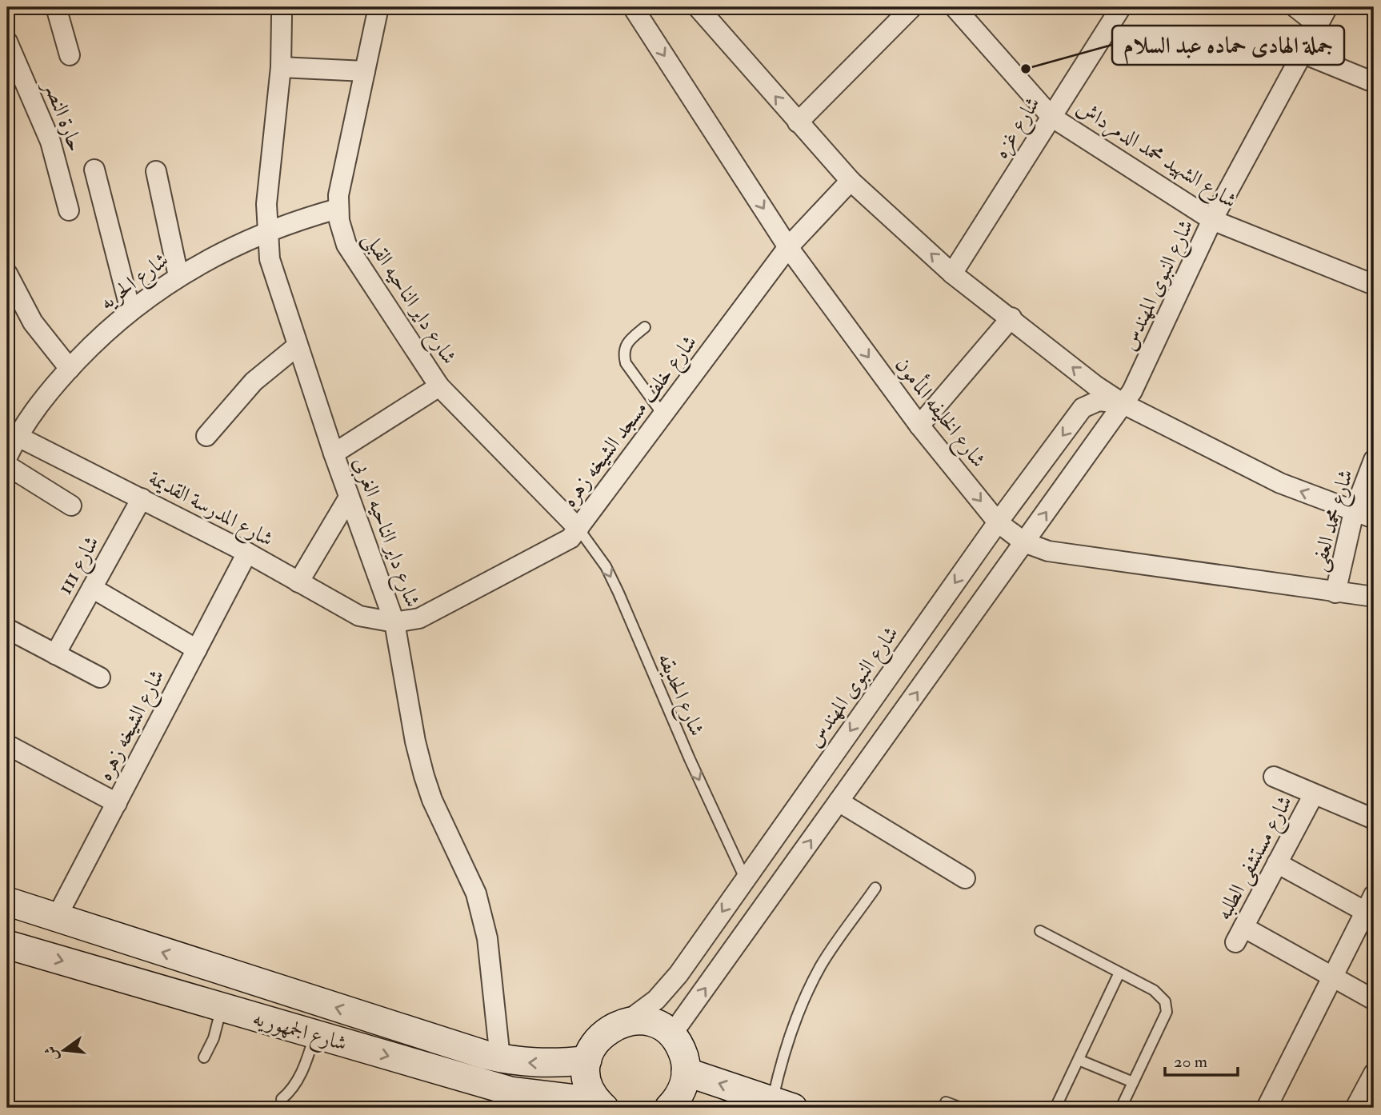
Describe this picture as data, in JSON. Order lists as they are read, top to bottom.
{
  "streets": {
    "street": [
      "حارة النصر",
      "شارع غزه",
      "شارع الشهيد محمد الدمرداش",
      "شارع الحريه",
      "شارع النبوى المهندس",
      "شارع داير الناحيه القبلى",
      "شارع الخليفه المأمون",
      "شارع خلف مسجد الشيخه زهره",
      "شارع المدرسة القديمة",
      "شارع محمد العفى",
      "شارع داير الناحيه الغربى",
      "شارع 111",
      "شارع الشيخه زهره",
      "شارع مستشفى الطلبه",
      "شارع الجمهوريه"
    ],
    "lane": ["شارع الحديقه"]
  },
  "crossings": [
    ["شارع غزه", "شارع الشهيد محمد الدمرداش"],
    ["شارع الشهيد محمد الدمرداش", "شارع النبوى المهندس"],
    ["شارع الحريه", "شارع داير الناحيه القبلى"],
    ["شارع الحريه", "شارع المدرسة القديمة"],
    ["شارع الحريه", "شارع داير الناحيه الغربى"],
    ["شارع النبوى المهندس", "شارع الخليفه المأمون"],
    ["شارع النبوى المهندس", "شارع الحديقه"],
    ["شارع داير الناحيه القبلى", "شارع خلف مسجد الشيخه زهره"],
    ["شارع داير الناحيه القبلى", "شارع الحديقه"],
    ["شارع الخليفه المأمون", "شارع خلف مسجد الشيخه زهره"],
    ["شارع الخليفه المأمون", "شارع محمد العفى"],
    ["شارع خلف مسجد الشيخه زهره", "شارع المدرسة القديمة"],
    ["شارع خلف مسجد الشيخه زهره", "شارع داير الناحيه الغربى"],
    ["شارع خلف مسجد الشيخه زهره", "شارع الحديقه"],
    ["شارع المدرسة القديمة", "شارع داير الناحيه الغربى"],
    ["شارع المدرسة القديمة", "شارع 111"],
    ["شارع المدرسة القديمة", "شارع الشيخه زهره"],
    ["شارع داير الناحيه الغربى", "شارع الجمهوريه"],
    ["شارع الشيخه زهره", "شارع الجمهوريه"]
  ],
  "one_way": ["شارع الحديقه"],
  "places": ["جملة الهادى حماده عبد السلام"],
  "scale_bar": "20 m",
  "north": "left"
}
